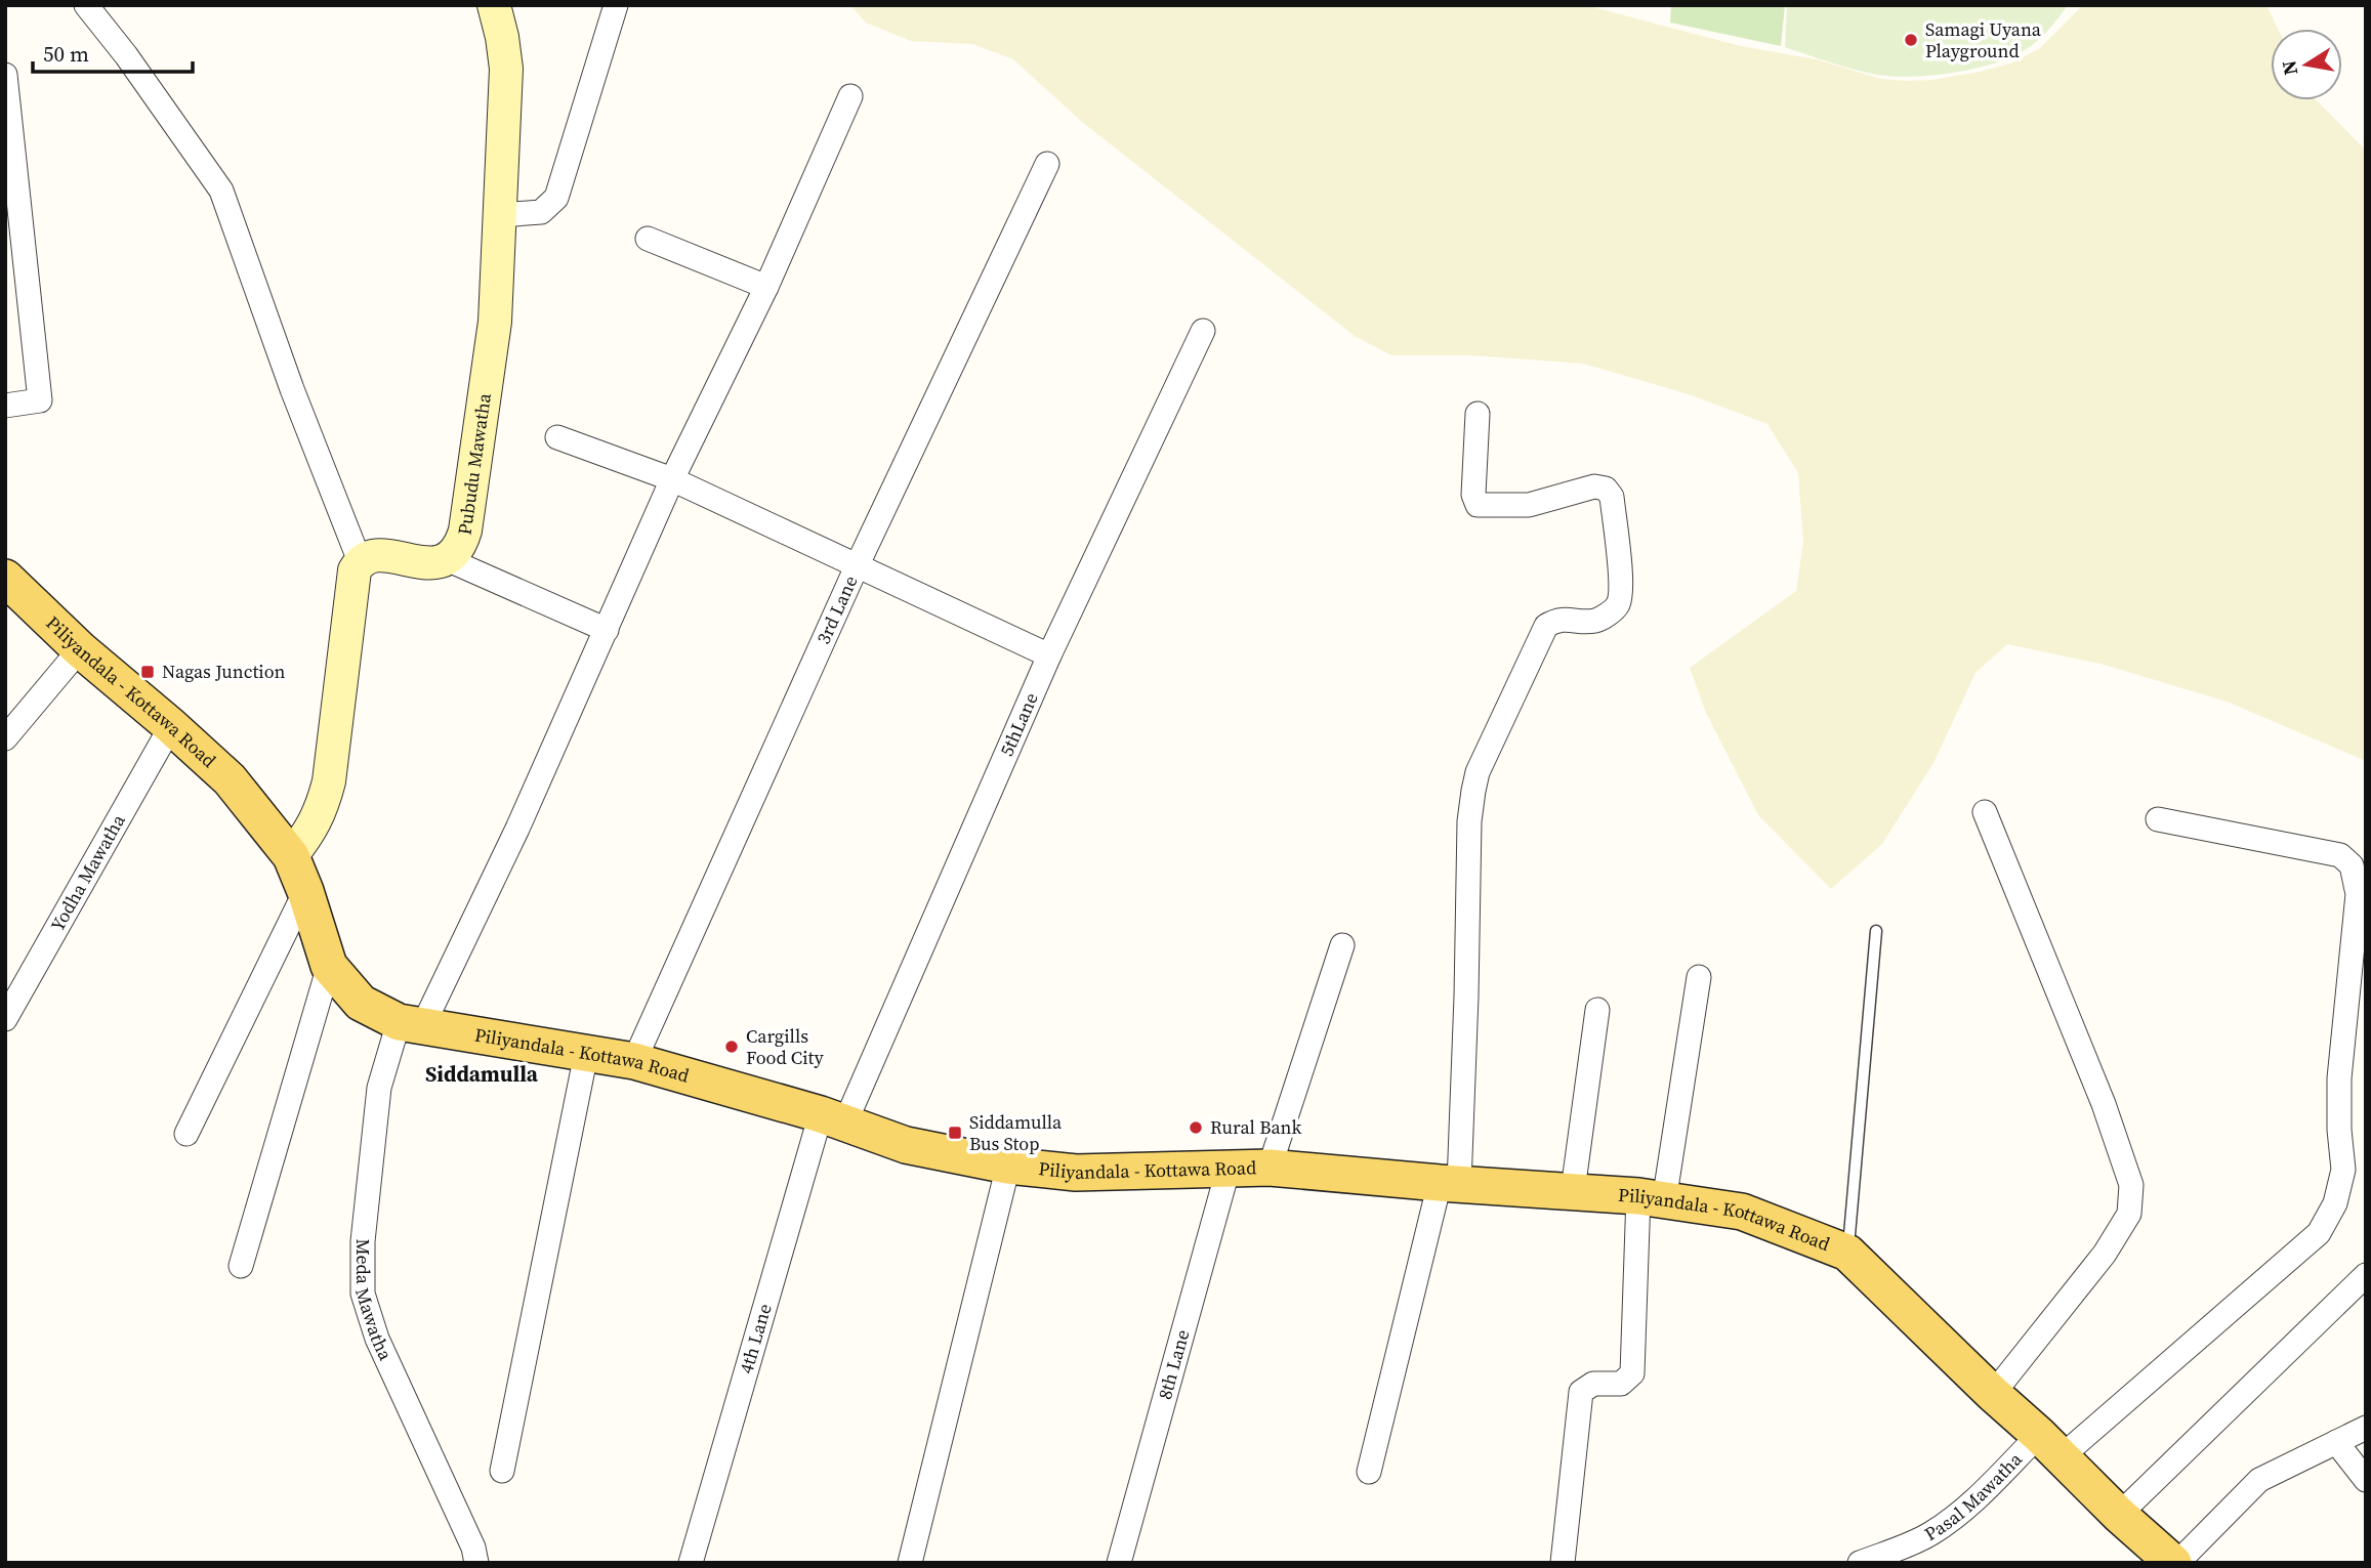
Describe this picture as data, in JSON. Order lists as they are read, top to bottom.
{
  "streets": {
    "main road": ["Piliyandala - Kottawa Road"],
    "street": [
      "Pubudu Mawatha",
      "3rd Lane",
      "5thLane",
      "Yodha Mawatha",
      "Meda Mawatha",
      "4th Lane",
      "8th Lane",
      "Pasal Mawatha"
    ]
  },
  "crossings": [
    ["3rd Lane", "Piliyandala - Kottawa Road"],
    ["Piliyandala - Kottawa Road", "5thLane"],
    ["Piliyandala - Kottawa Road", "Yodha Mawatha"],
    ["Piliyandala - Kottawa Road", "Meda Mawatha"],
    ["Piliyandala - Kottawa Road", "4th Lane"],
    ["Piliyandala - Kottawa Road", "8th Lane"],
    ["Piliyandala - Kottawa Road", "Pasal Mawatha"],
    ["5thLane", "4th Lane"]
  ],
  "districts": ["Siddamulla"],
  "places": {
    "other": ["Samagi Uyana Playground", "Cargills Food City", "Rural Bank"],
    "transit": ["Nagas Junction", "Siddamulla Bus Stop"]
  },
  "scale_bar": "50 m",
  "north": "left"
}
